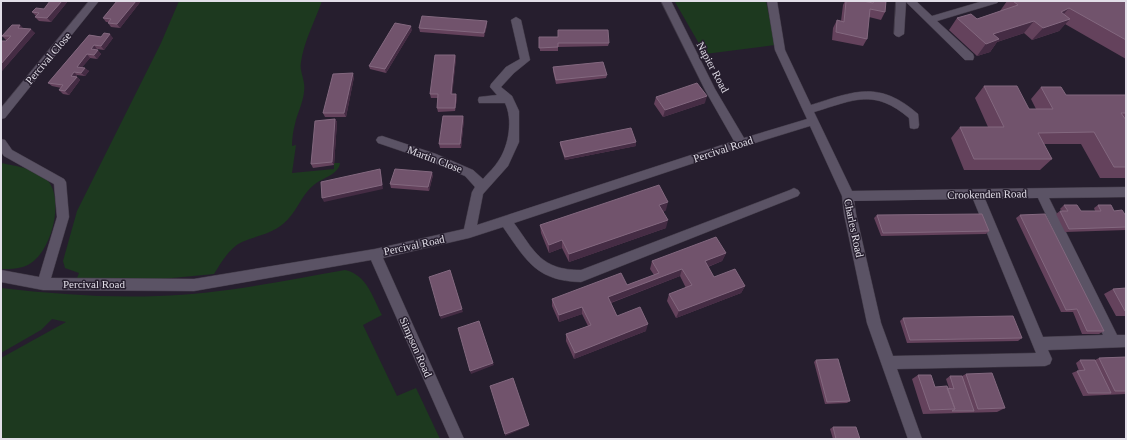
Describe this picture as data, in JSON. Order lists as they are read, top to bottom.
{
  "streets": {
    "street": [
      "Percival Close",
      "Napier Road",
      "Percival Road",
      "Martin Close",
      "Crookenden Road",
      "Charles Road",
      "Simpson Road"
    ]
  },
  "crossings": [
    ["Napier Road", "Percival Road"],
    ["Percival Road", "Charles Road"],
    ["Percival Road", "Simpson Road"],
    ["Crookenden Road", "Charles Road"]
  ]
}
